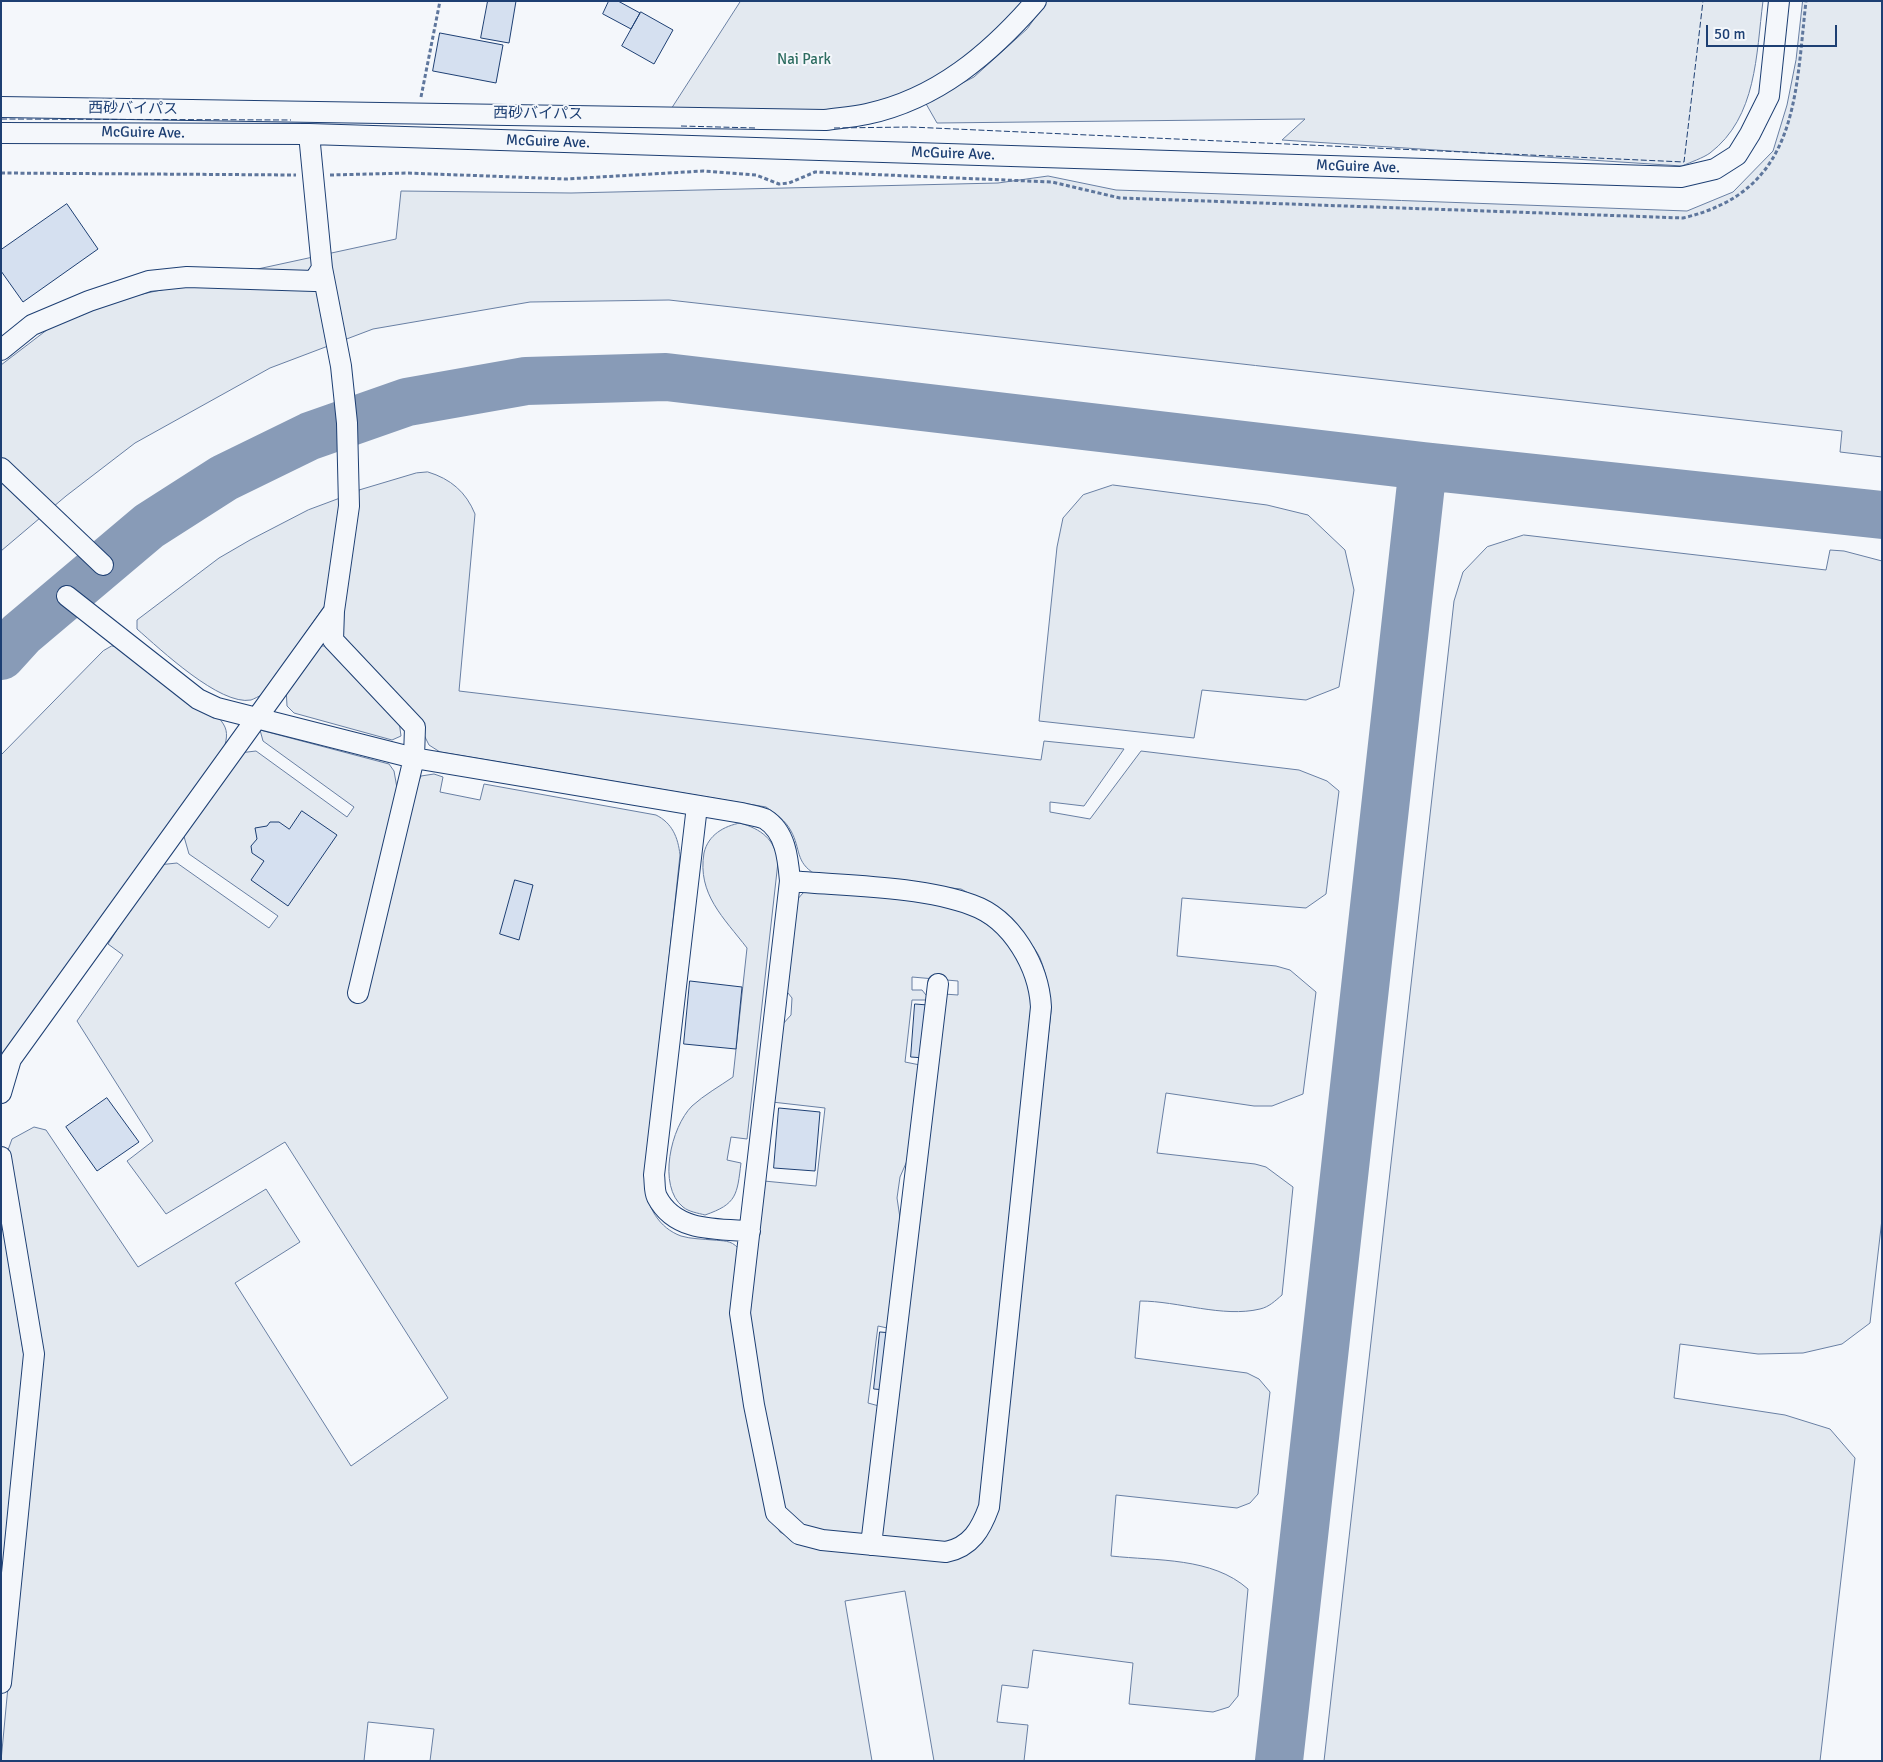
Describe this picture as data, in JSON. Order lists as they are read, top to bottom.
{
  "streets": {
    "street": ["西砂バイパス", "McGuire Ave."]
  },
  "parks": ["Nai Park"],
  "scale_bar": "50 m"
}
